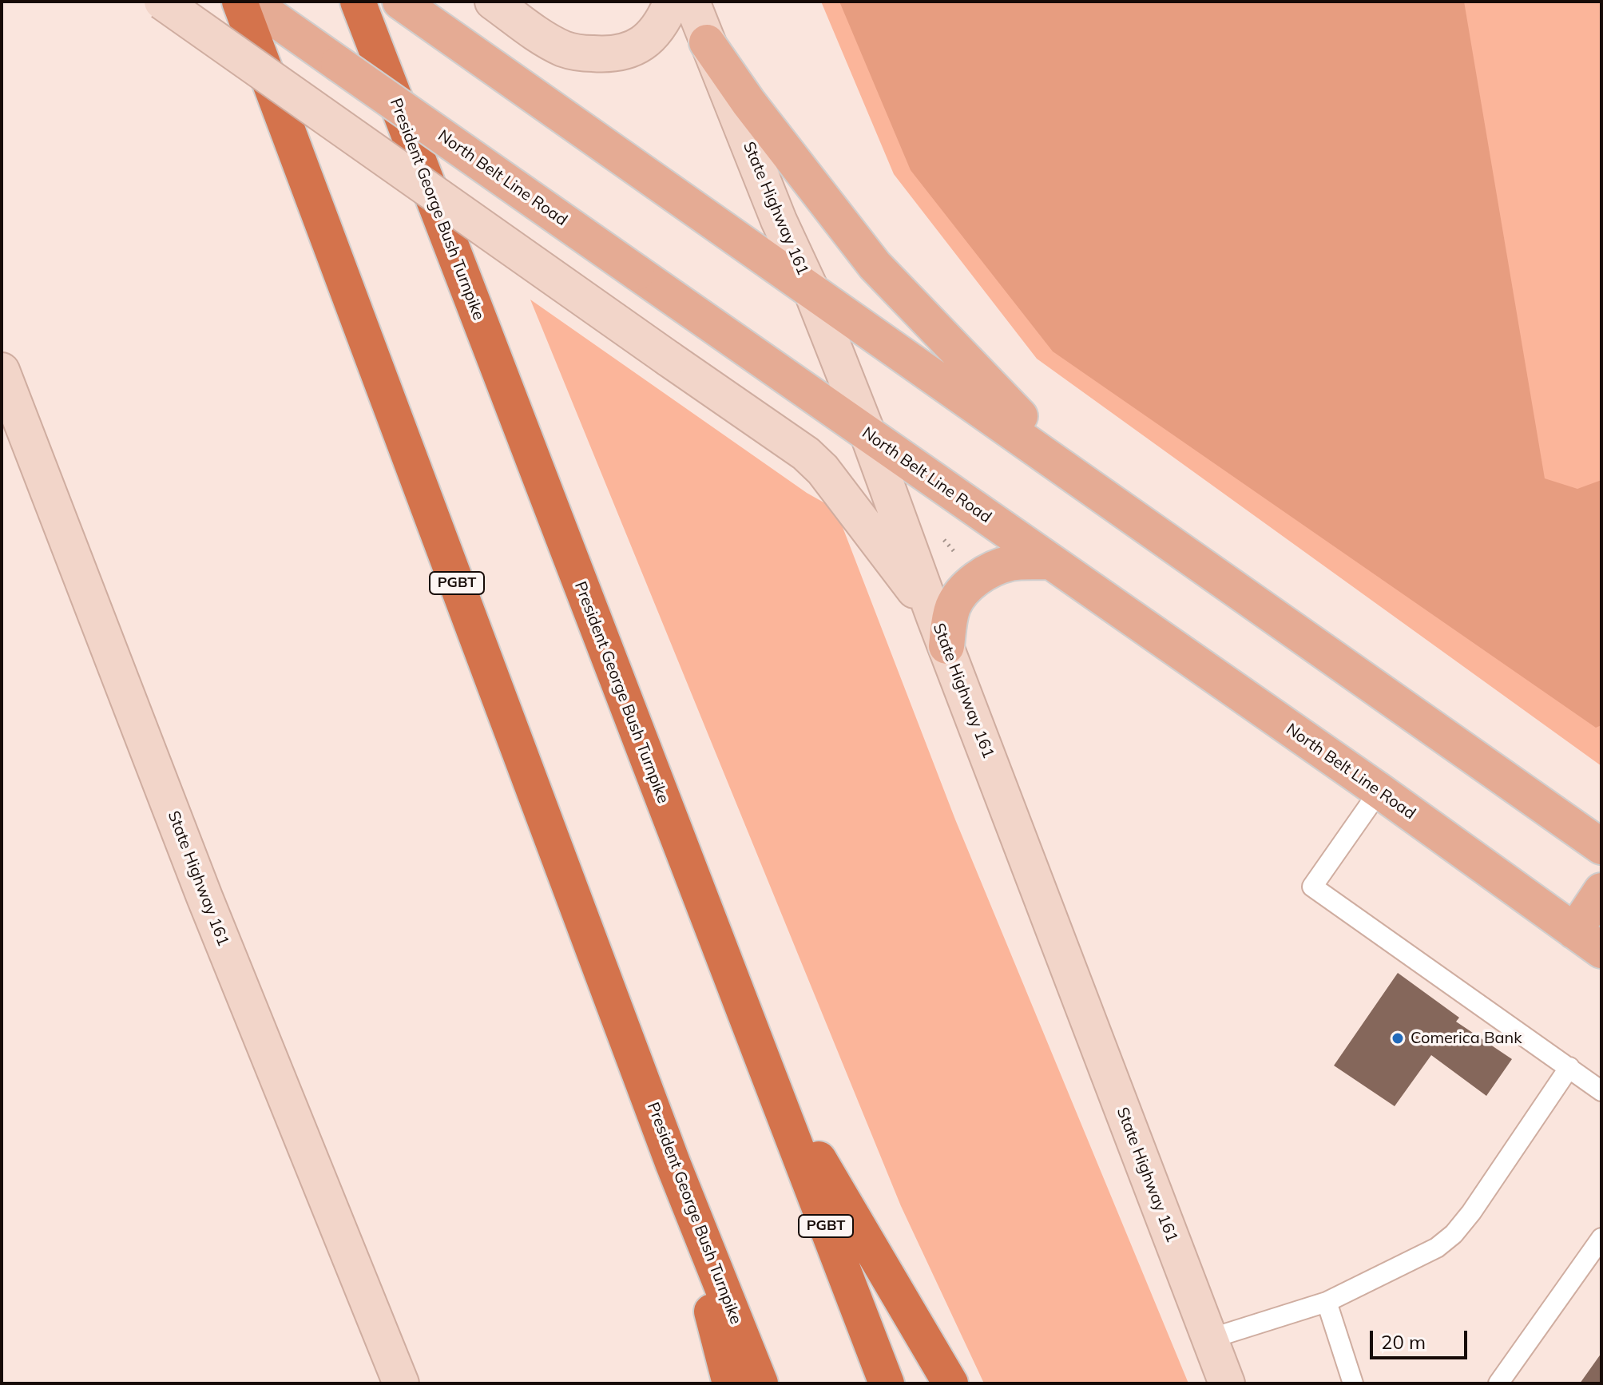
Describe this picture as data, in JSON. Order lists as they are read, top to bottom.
{
  "streets": {
    "highway": ["President George Bush Turnpike", "PGBT"],
    "main road": ["North Belt Line Road", "State Highway 161"]
  },
  "crossings": [
    ["North Belt Line Road", "State Highway 161"]
  ],
  "places": ["Comerica Bank"],
  "scale_bar": "20 m"
}
